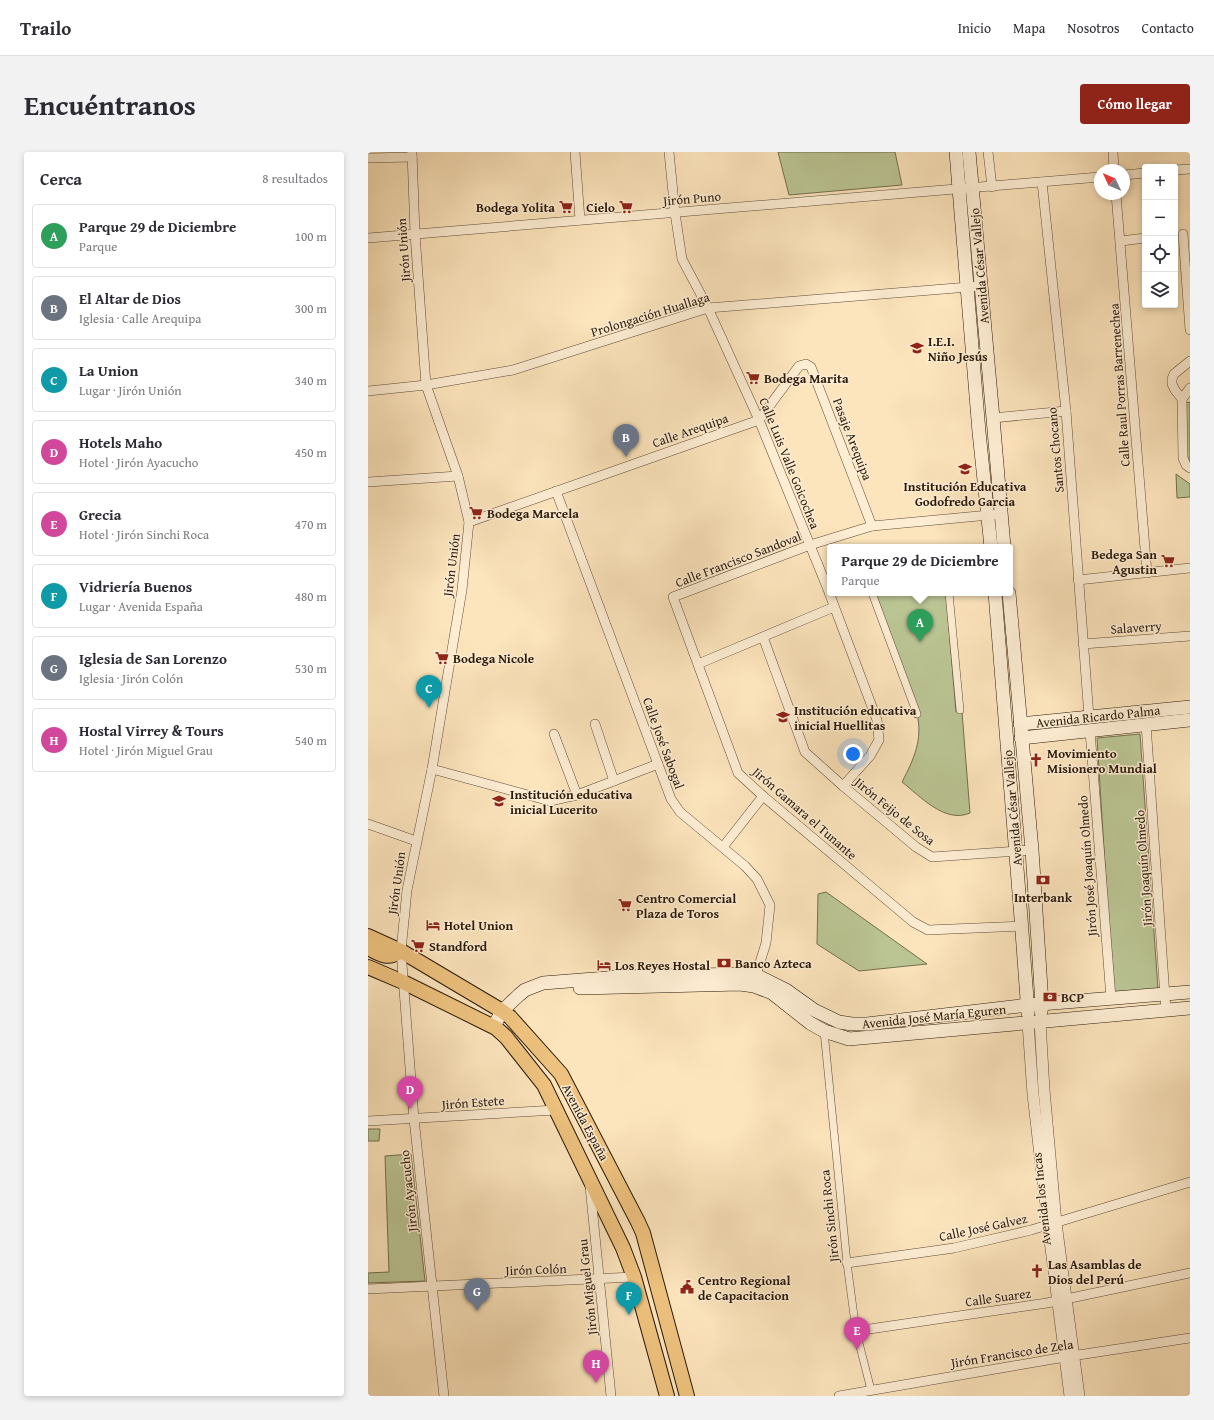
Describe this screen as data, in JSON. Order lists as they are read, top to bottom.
{
  "streets": {
    "main road": [
      "Avenida César Vallejo",
      "Avenida Ricardo Palma",
      "Avenida José María Eguren",
      "Avenida España"
    ],
    "street": [
      "Jirón Puno",
      "Jirón Unión",
      "Prolongación Huallaga",
      "Calle Raul Porras Barrenechea",
      "Calle Arequipa",
      "Pasaje Arequipa",
      "Santos Chocano",
      "Calle Luis Valle Goicochea",
      "Calle Francisco Sandoval",
      "Salaverry",
      "Calle José Sabogal",
      "Jirón Feijo de Sosa",
      "Jirón Gamara el Tunante",
      "Jirón José Joaquín Olmedo",
      "Jirón Joaquín Olmedo",
      "Jirón Estete",
      "Jirón Ayacucho",
      "Avenida los Incas",
      "Jirón Sinchi Roca",
      "Calle José Galvez",
      "Jirón Colón",
      "Jirón Miguel Grau",
      "Calle Suarez",
      "Jirón Francisco de Zela"
    ]
  },
  "crossings": [
    ["Jirón Puno", "Jirón Unión"],
    ["Jirón Puno", "Avenida César Vallejo"],
    ["Jirón Puno", "Santos Chocano"],
    ["Jirón Puno", "Calle Luis Valle Goicochea"],
    ["Jirón Unión", "Prolongación Huallaga"],
    ["Jirón Unión", "Calle Arequipa"],
    ["Jirón Unión", "Avenida España"],
    ["Jirón Unión", "Jirón Ayacucho"],
    ["Avenida César Vallejo", "Prolongación Huallaga"],
    ["Avenida César Vallejo", "Calle Francisco Sandoval"],
    ["Avenida César Vallejo", "Avenida Ricardo Palma"],
    ["Avenida César Vallejo", "Jirón Feijo de Sosa"],
    ["Avenida César Vallejo", "Jirón Gamara el Tunante"],
    ["Avenida César Vallejo", "Avenida José María Eguren"],
    ["Avenida César Vallejo", "Avenida los Incas"],
    ["Prolongación Huallaga", "Calle Luis Valle Goicochea"],
    ["Calle Arequipa", "Pasaje Arequipa"],
    ["Calle Arequipa", "Calle Luis Valle Goicochea"],
    ["Calle Arequipa", "Calle José Sabogal"],
    ["Pasaje Arequipa", "Calle Luis Valle Goicochea"],
    ["Pasaje Arequipa", "Calle Francisco Sandoval"],
    ["Santos Chocano", "Salaverry"],
    ["Santos Chocano", "Avenida Ricardo Palma"],
    ["Calle Luis Valle Goicochea", "Calle Francisco Sandoval"],
    ["Calle Luis Valle Goicochea", "Jirón Feijo de Sosa"],
    ["Calle Francisco Sandoval", "Jirón Gamara el Tunante"],
    ["Avenida Ricardo Palma", "Jirón José Joaquín Olmedo"],
    ["Avenida Ricardo Palma", "Jirón Joaquín Olmedo"],
    ["Calle José Sabogal", "Avenida José María Eguren"],
    ["Jirón José Joaquín Olmedo", "Avenida José María Eguren"],
    ["Jirón Joaquín Olmedo", "Avenida José María Eguren"],
    ["Avenida José María Eguren", "Avenida España"],
    ["Avenida José María Eguren", "Avenida los Incas"],
    ["Avenida José María Eguren", "Jirón Sinchi Roca"],
    ["Jirón Estete", "Avenida España"],
    ["Jirón Estete", "Jirón Ayacucho"],
    ["Avenida España", "Jirón Ayacucho"],
    ["Avenida España", "Jirón Colón"],
    ["Avenida España", "Jirón Miguel Grau"],
    ["Jirón Ayacucho", "Jirón Colón"],
    ["Avenida los Incas", "Calle José Galvez"],
    ["Avenida los Incas", "Calle Suarez"],
    ["Avenida los Incas", "Jirón Francisco de Zela"],
    ["Jirón Sinchi Roca", "Calle José Galvez"],
    ["Jirón Sinchi Roca", "Calle Suarez"],
    ["Jirón Sinchi Roca", "Jirón Francisco de Zela"],
    ["Jirón Colón", "Jirón Miguel Grau"]
  ],
  "places": {
    "supermarket": [
      "Bodega Yolita",
      "Cielo",
      "Bodega Marita",
      "Bodega Marcela",
      "Bedega San Agustin",
      "Bodega Nicole",
      "Centro Comercial Plaza de Toros",
      "Standford"
    ],
    "school or university": [
      "I.E.I. Niño Jesús",
      "Institución Educativa Godofredo Garcia",
      "Institución educativa inicial Huellitas",
      "Institución educativa inicial Lucerito"
    ],
    "church": ["Movimiento Misionero Mundial", "Las Asamblas de Dios del Perú"],
    "bank": ["Interbank", "Banco Azteca", "BCP"],
    "hotel": ["Hotel Union", "Los Reyes Hostal"],
    "public building": ["Centro Regional de Capacitacion"]
  },
  "north": "top left",
  "page": {
    "header": "Trailo",
    "nav": [
      "Inicio",
      "Mapa",
      "Nosotros",
      "Contacto"
    ],
    "title": "Encuéntranos",
    "buttons": "Cómo llegar",
    "heading": ["Cerca", "8 resultados"],
    "map_buttons": ["+", "−"],
    "list": [
      {
        "mark": "A",
        "name": "Parque 29 de Diciembre",
        "note": "Parque",
        "value": "100 m"
      },
      {
        "mark": "B",
        "name": "El Altar de Dios",
        "note": "Iglesia · Calle Arequipa",
        "value": "300 m"
      },
      {
        "mark": "C",
        "name": "La Union",
        "note": "Lugar · Jirón Unión",
        "value": "340 m"
      },
      {
        "mark": "D",
        "name": "Hotels Maho",
        "note": "Hotel · Jirón Ayacucho",
        "value": "450 m"
      },
      {
        "mark": "E",
        "name": "Grecia",
        "note": "Hotel · Jirón Sinchi Roca",
        "value": "470 m"
      },
      {
        "mark": "F",
        "name": "Vidriería Buenos",
        "note": "Lugar · Avenida España",
        "value": "480 m"
      },
      {
        "mark": "G",
        "name": "Iglesia de San Lorenzo",
        "note": "Iglesia · Jirón Colón",
        "value": "530 m"
      },
      {
        "mark": "H",
        "name": "Hostal Virrey & Tours",
        "note": "Hotel · Jirón Miguel Grau",
        "value": "540 m"
      }
    ],
    "pins": [
      "B",
      "A",
      "C",
      "D",
      "G",
      "F",
      "E",
      "H"
    ],
    "popup": ["Parque 29 de Diciembre", "Parque"]
  }
}
